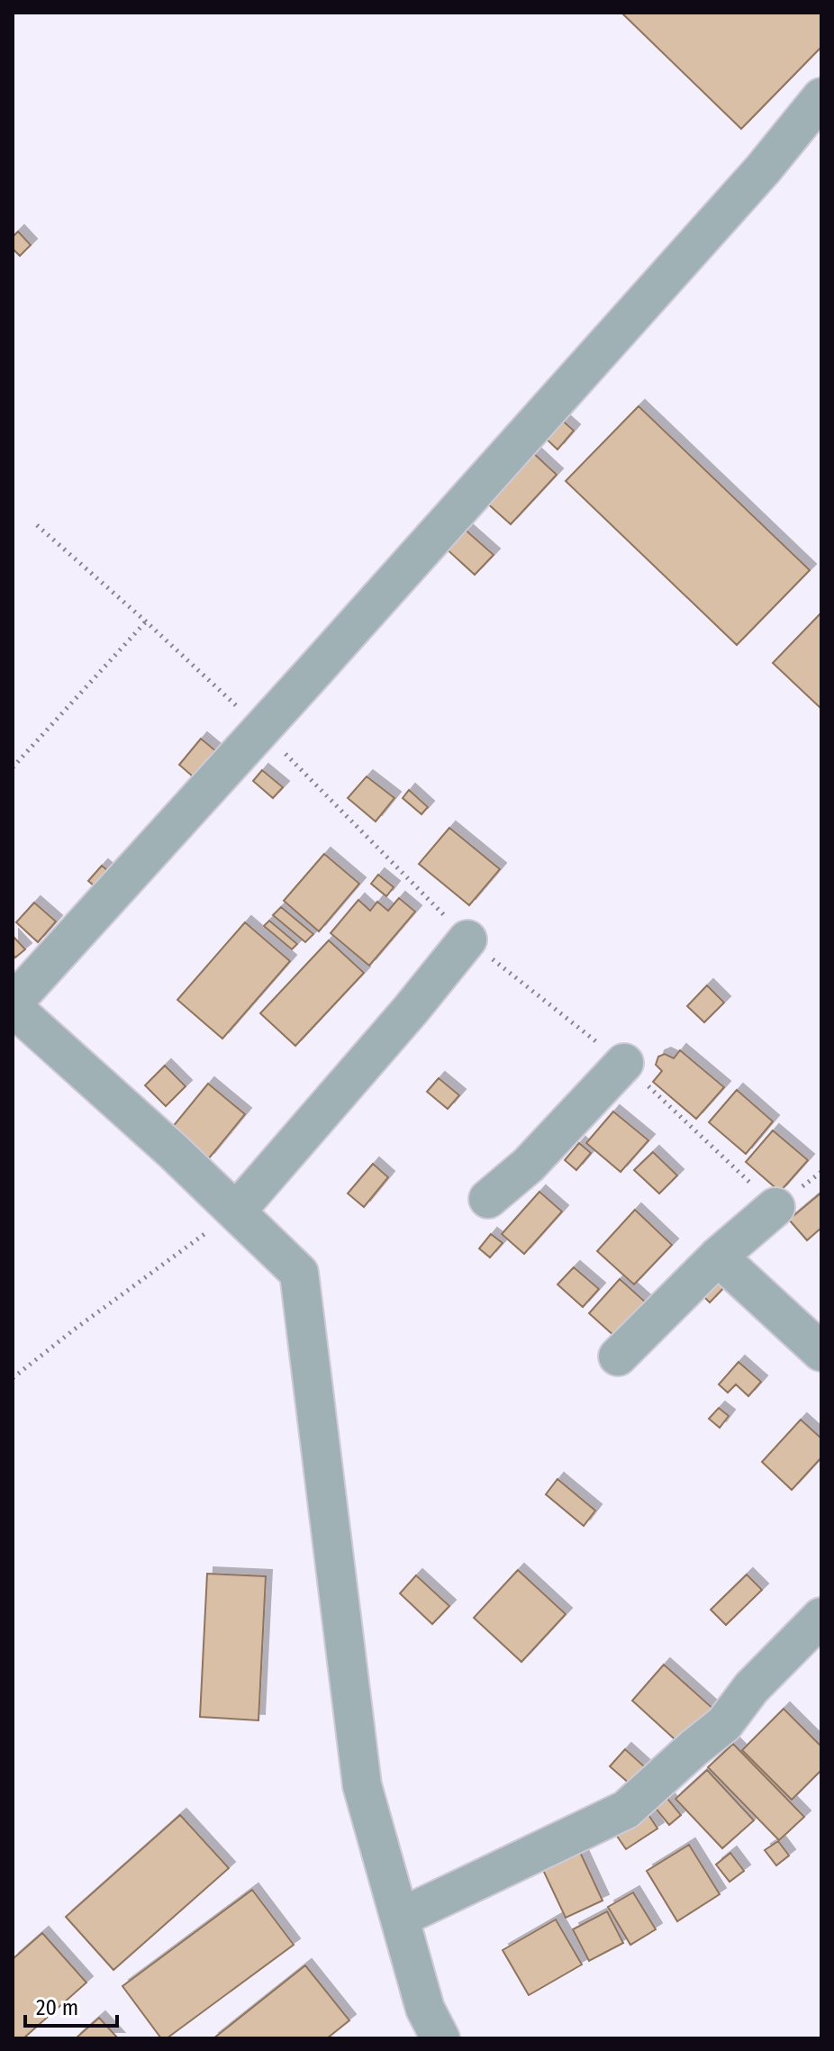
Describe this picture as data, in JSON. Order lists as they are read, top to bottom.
{
  "scale_bar": "20 m"
}
